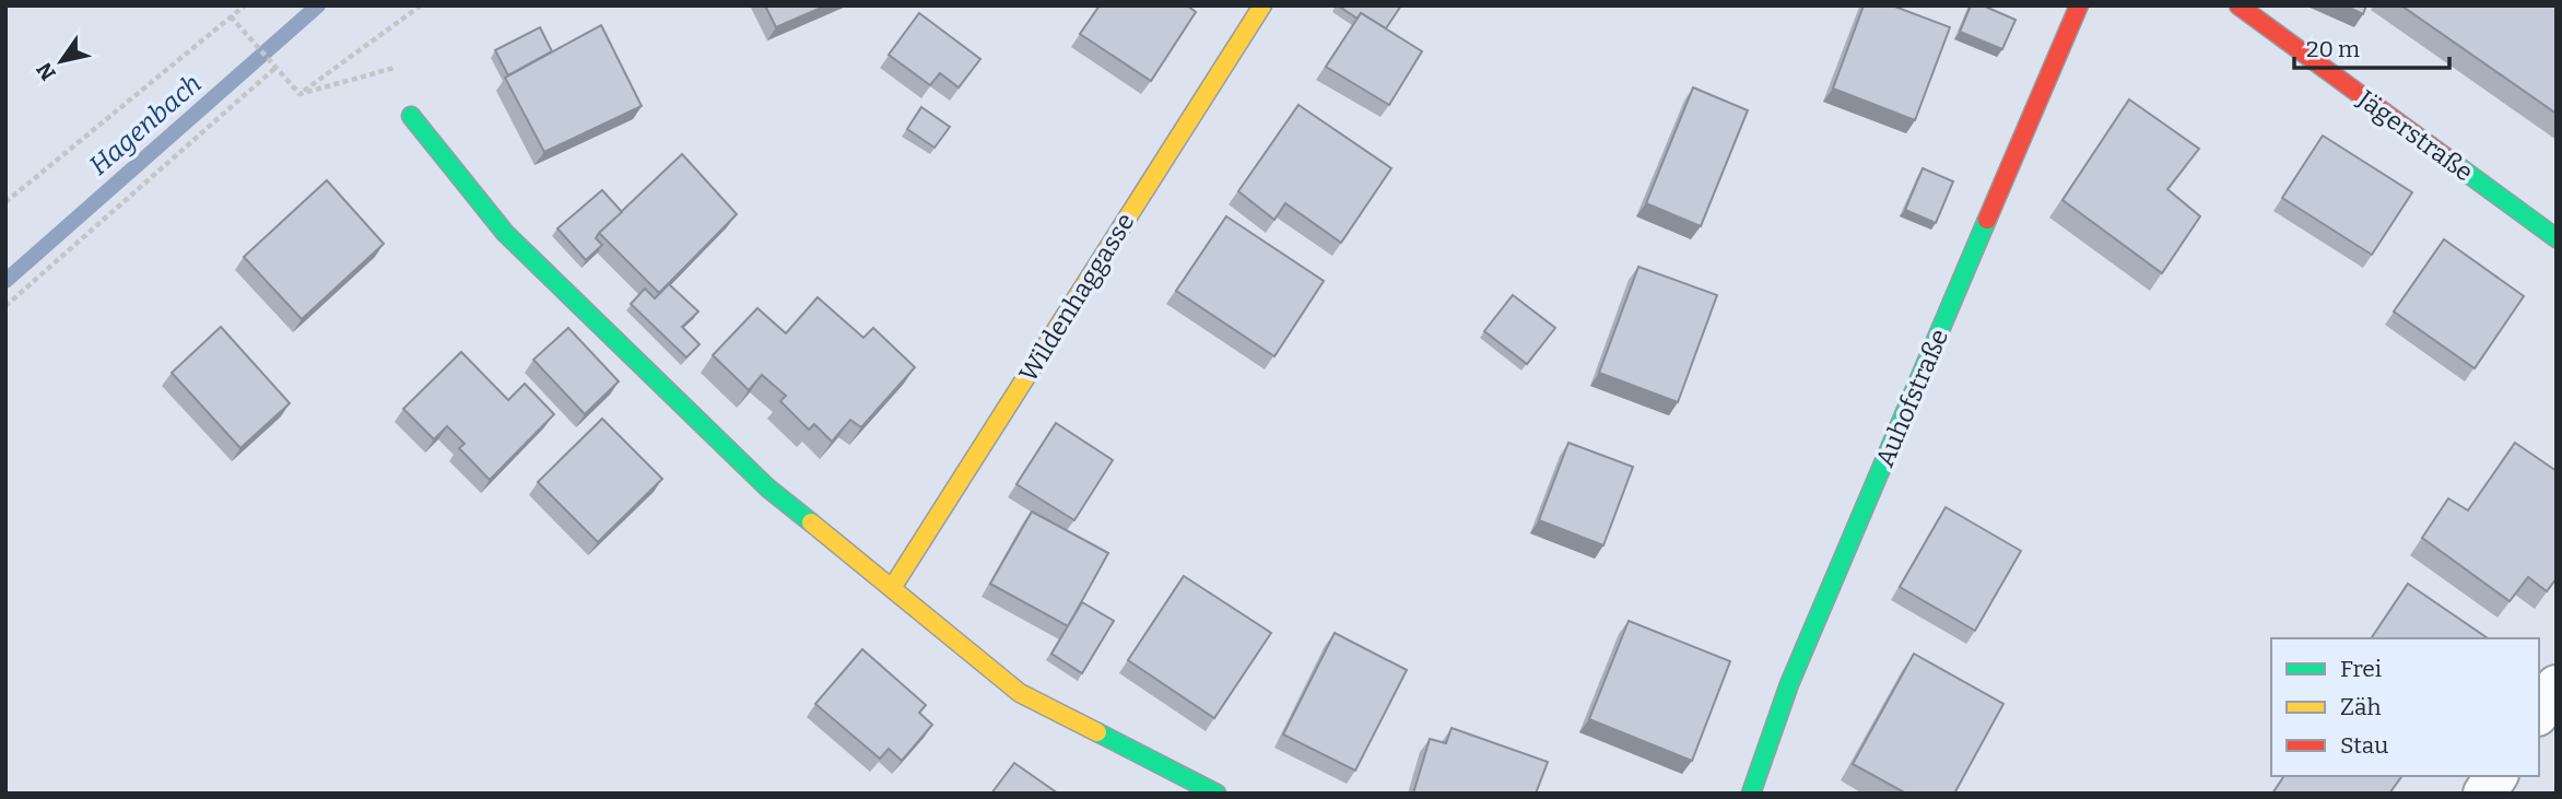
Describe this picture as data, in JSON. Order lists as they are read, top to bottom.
{
  "streets": {
    "street": ["Jägerstraße", "Wildenhaggasse", "Auhofstraße"]
  },
  "water": ["Hagenbach"],
  "legend": ["Frei", "Zäh", "Stau"],
  "scale_bar": "20 m",
  "north": "bottom left"
}
